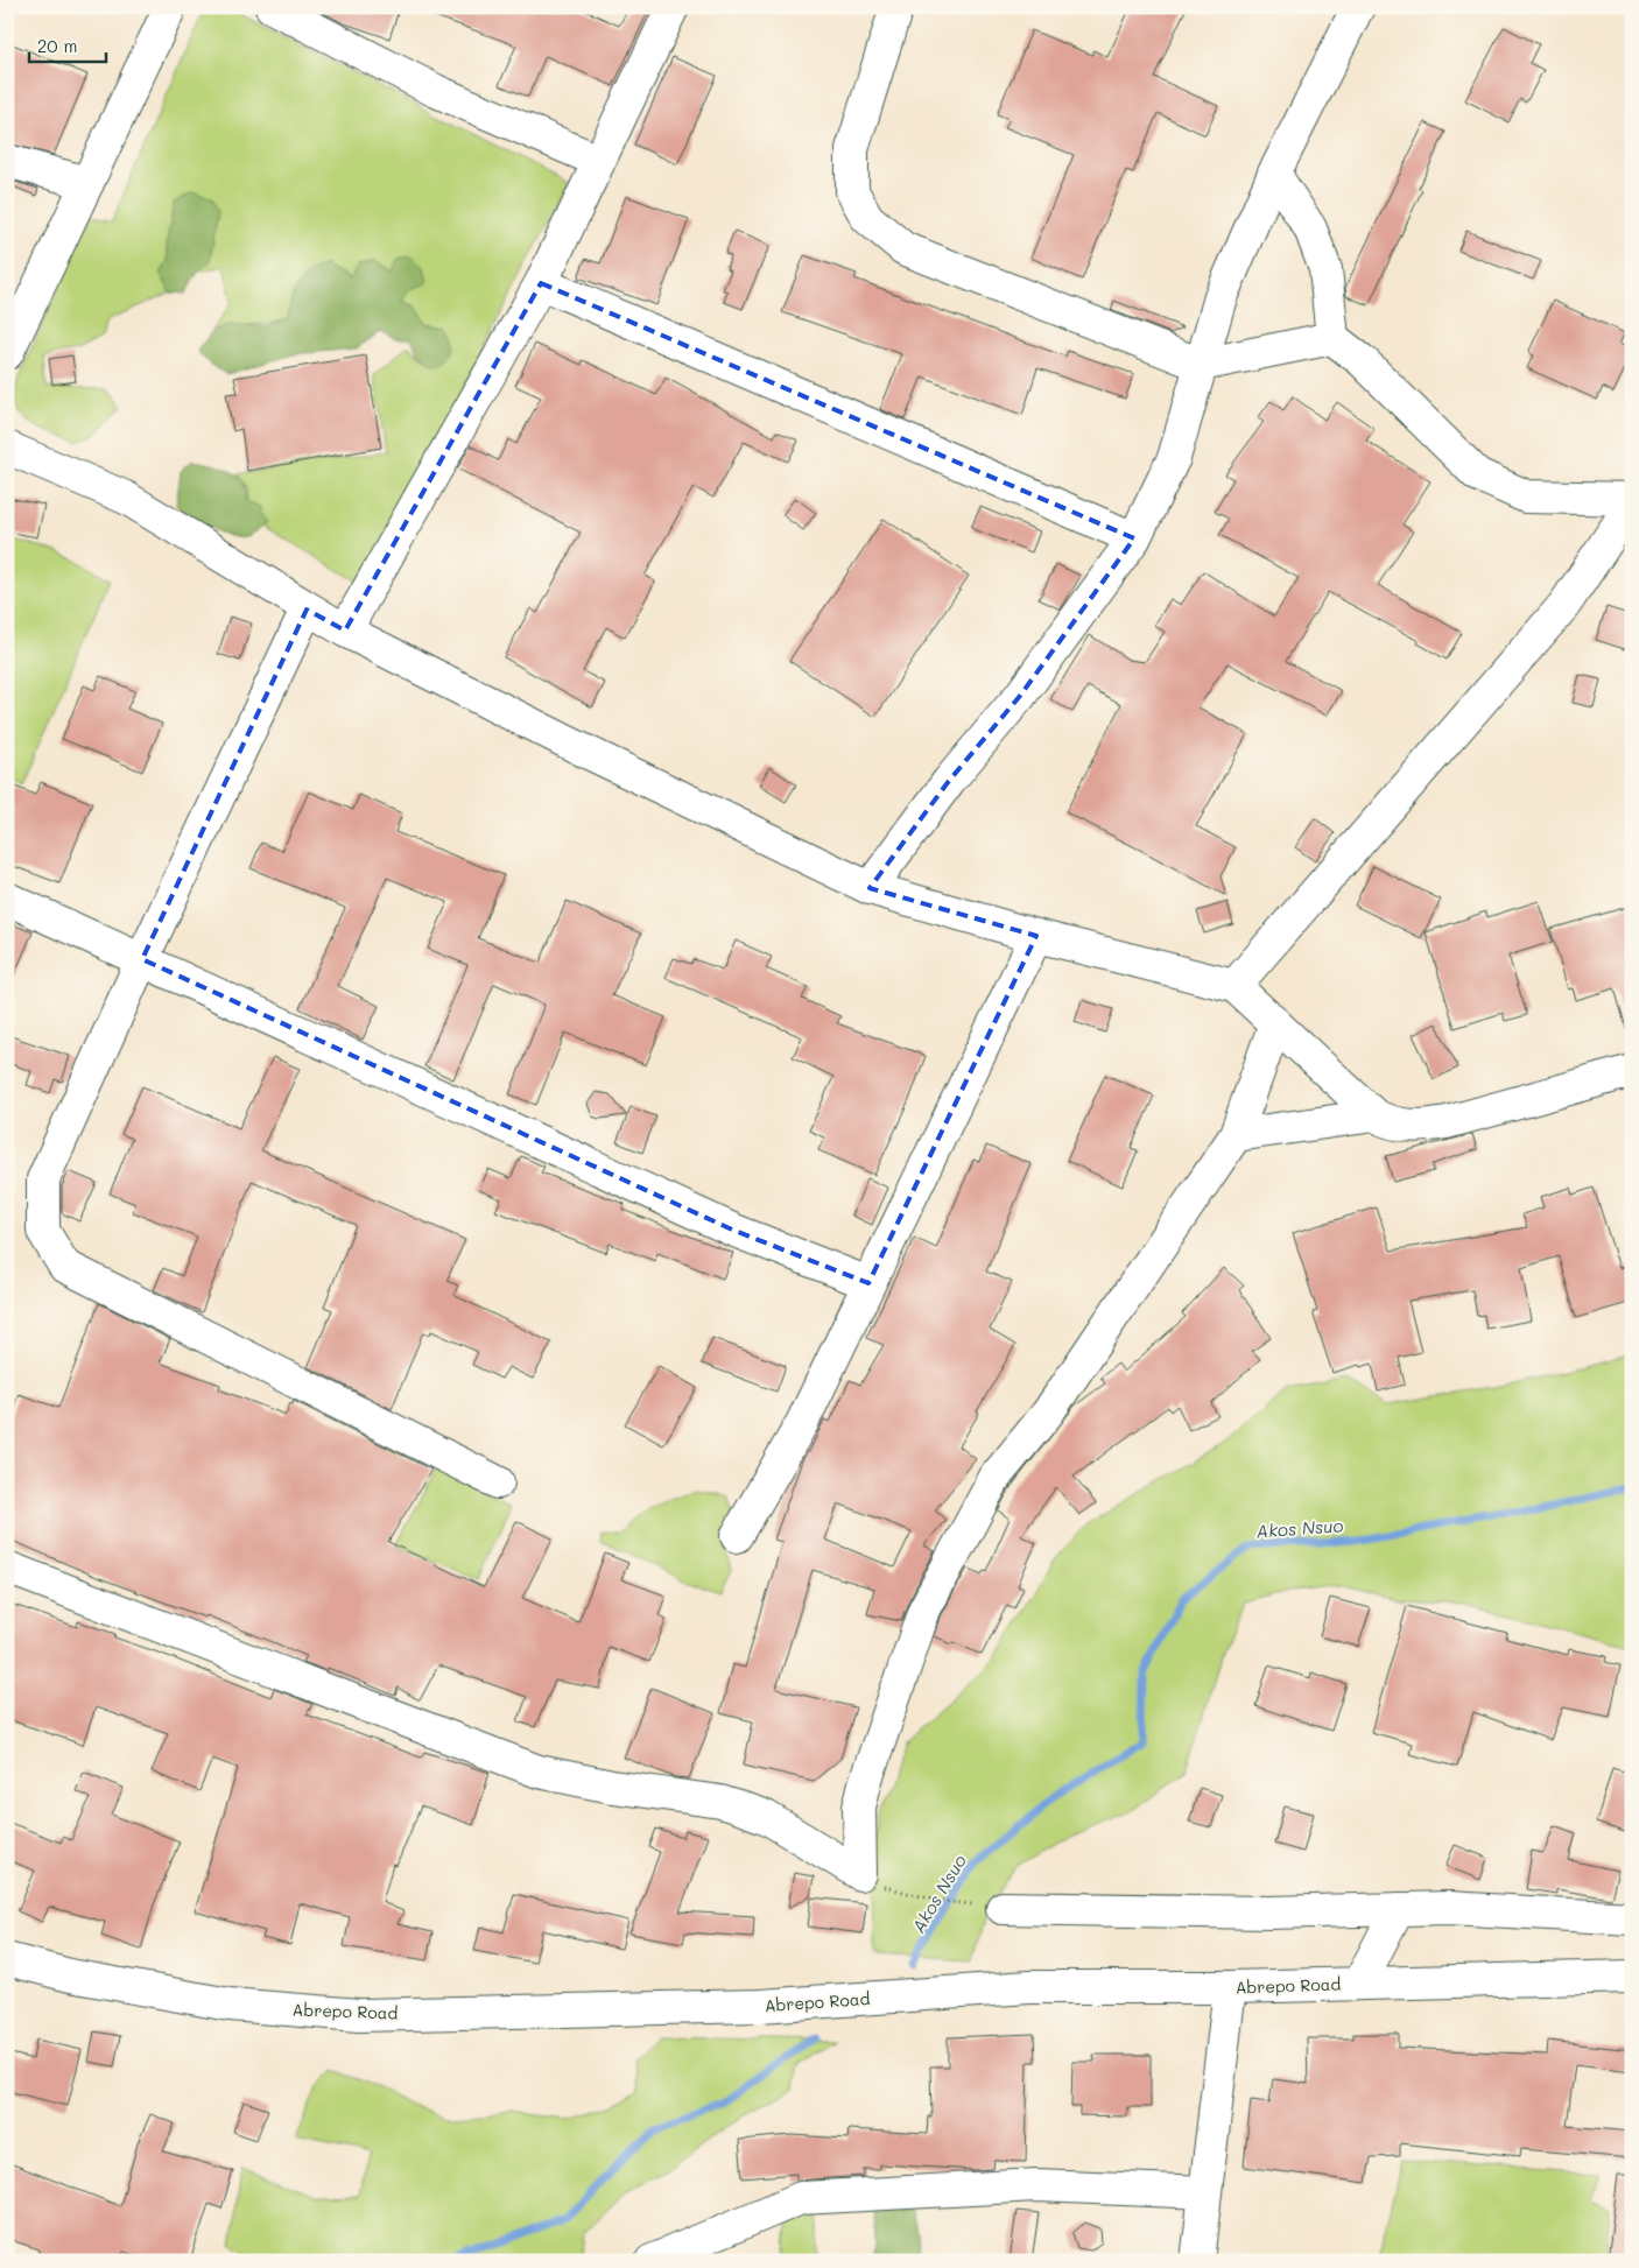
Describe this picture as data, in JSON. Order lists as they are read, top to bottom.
{
  "streets": {
    "street": ["Abrepo Road"]
  },
  "water": ["Akos Nsuo"],
  "scale_bar": "20 m"
}
